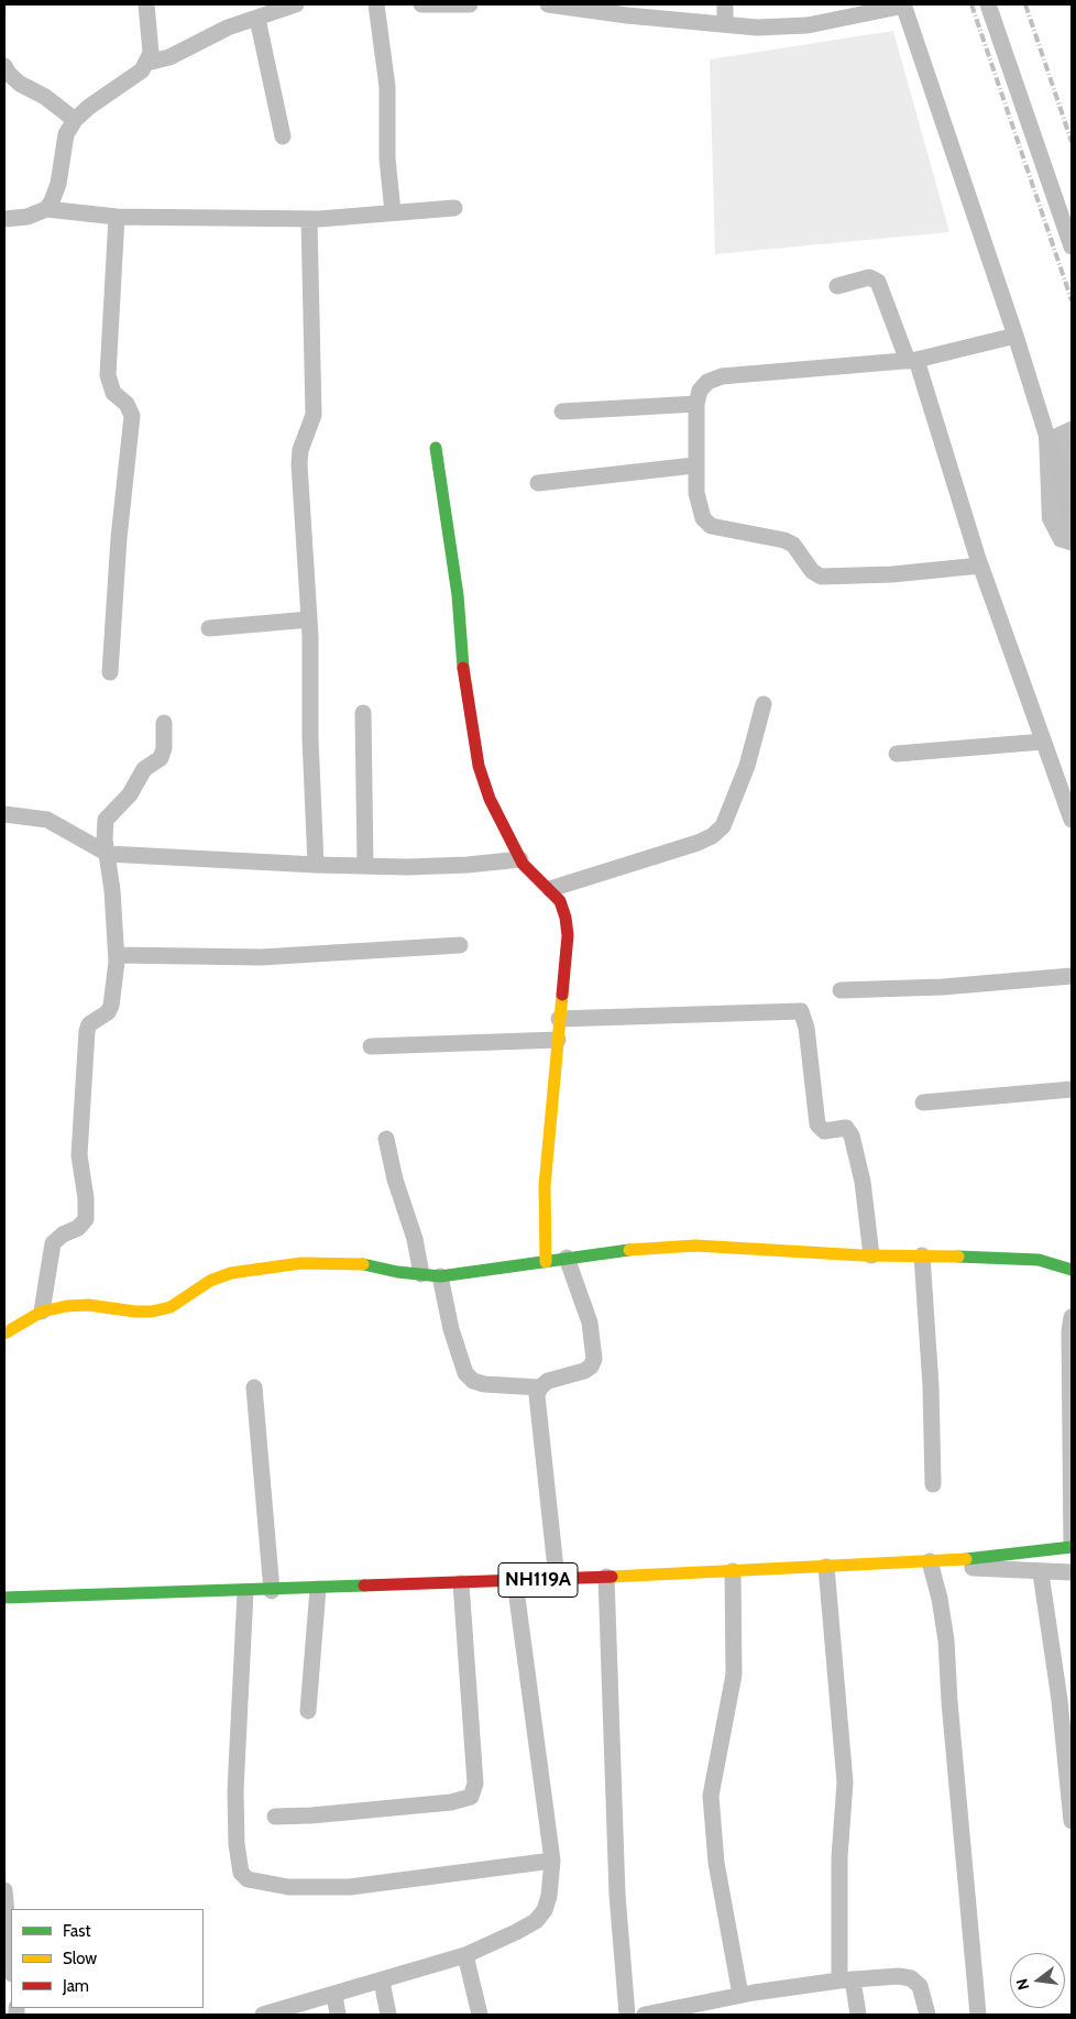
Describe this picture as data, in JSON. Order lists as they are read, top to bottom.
{
  "streets": {
    "main road": ["NH119A"]
  },
  "legend": ["Fast", "Slow", "Jam"],
  "north": "left"
}
